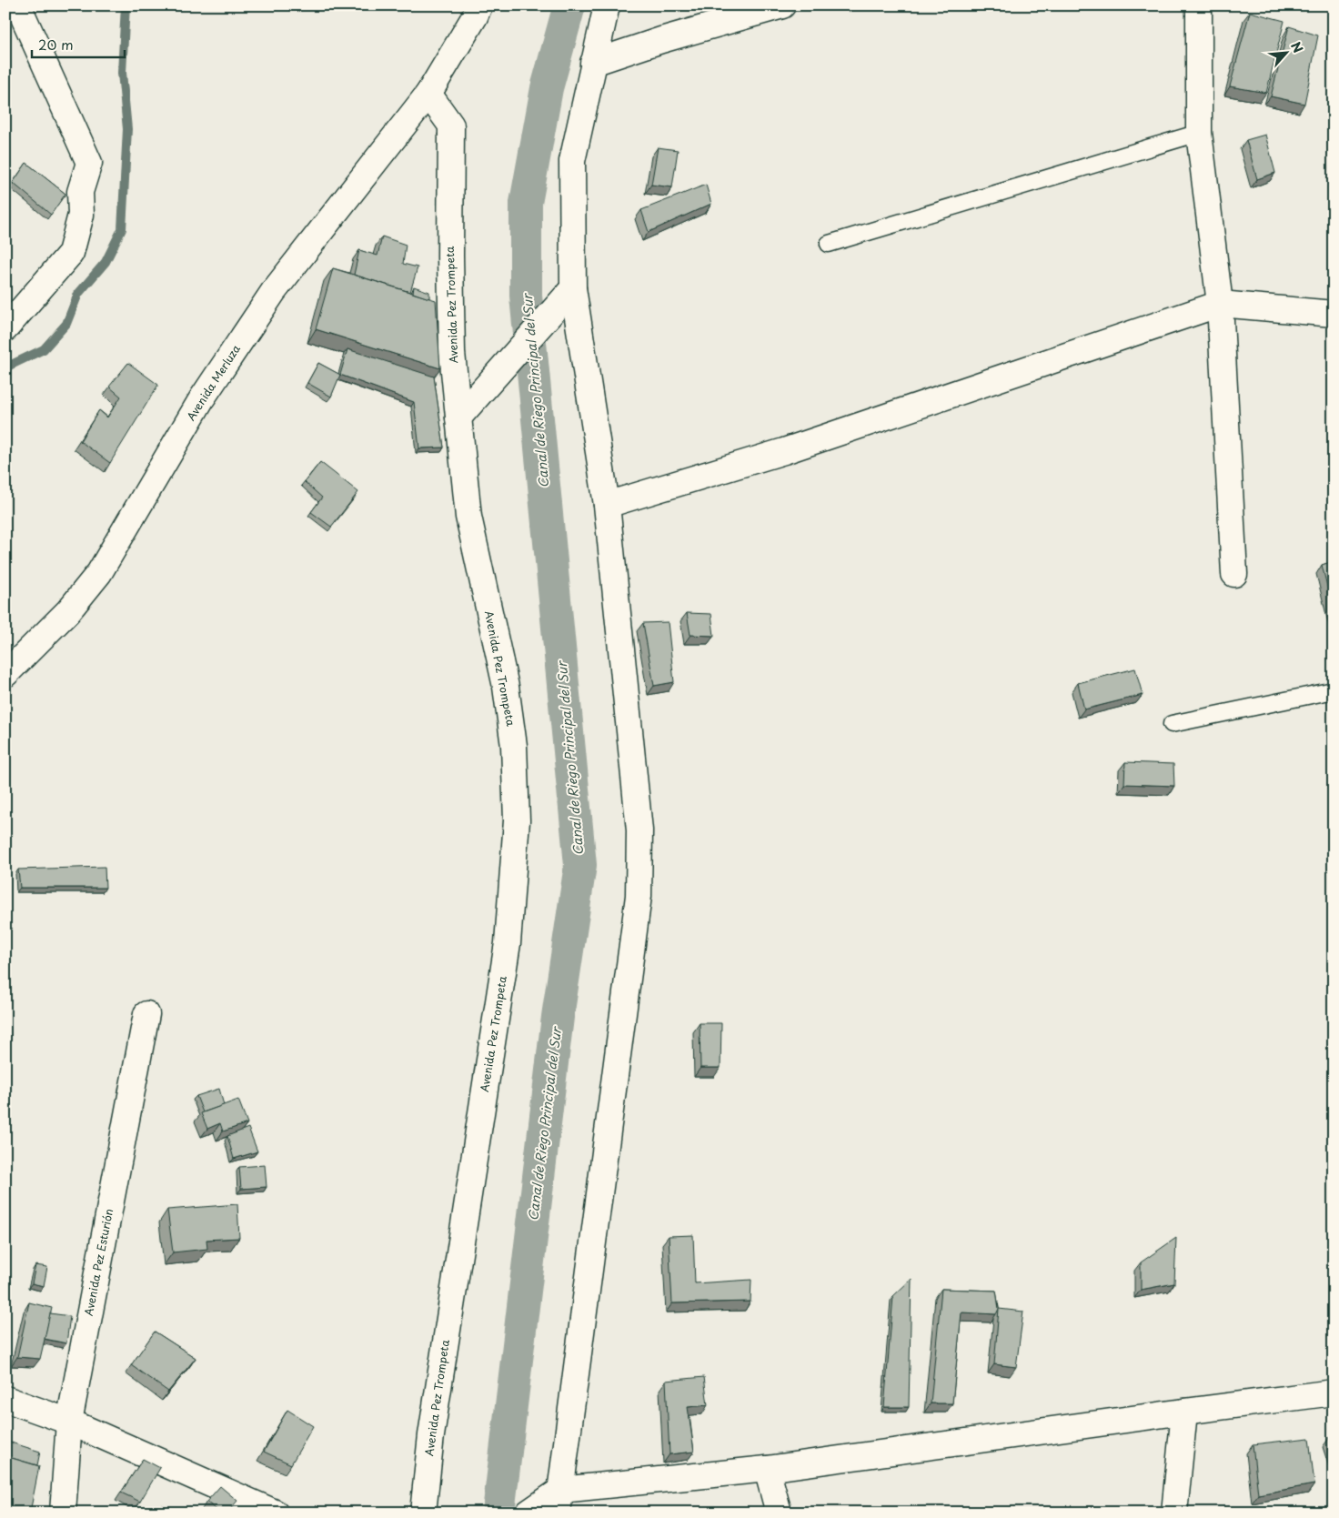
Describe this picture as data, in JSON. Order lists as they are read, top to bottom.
{
  "streets": {
    "street": ["Avenida Pez Trompeta", "Avenida Merluza", "Avenida Pez Esturión"]
  },
  "crossings": [
    ["Avenida Pez Trompeta", "Avenida Merluza"]
  ],
  "water": ["Canal de Riego Principal del Sur"],
  "scale_bar": "20 m",
  "north": "top right"
}
